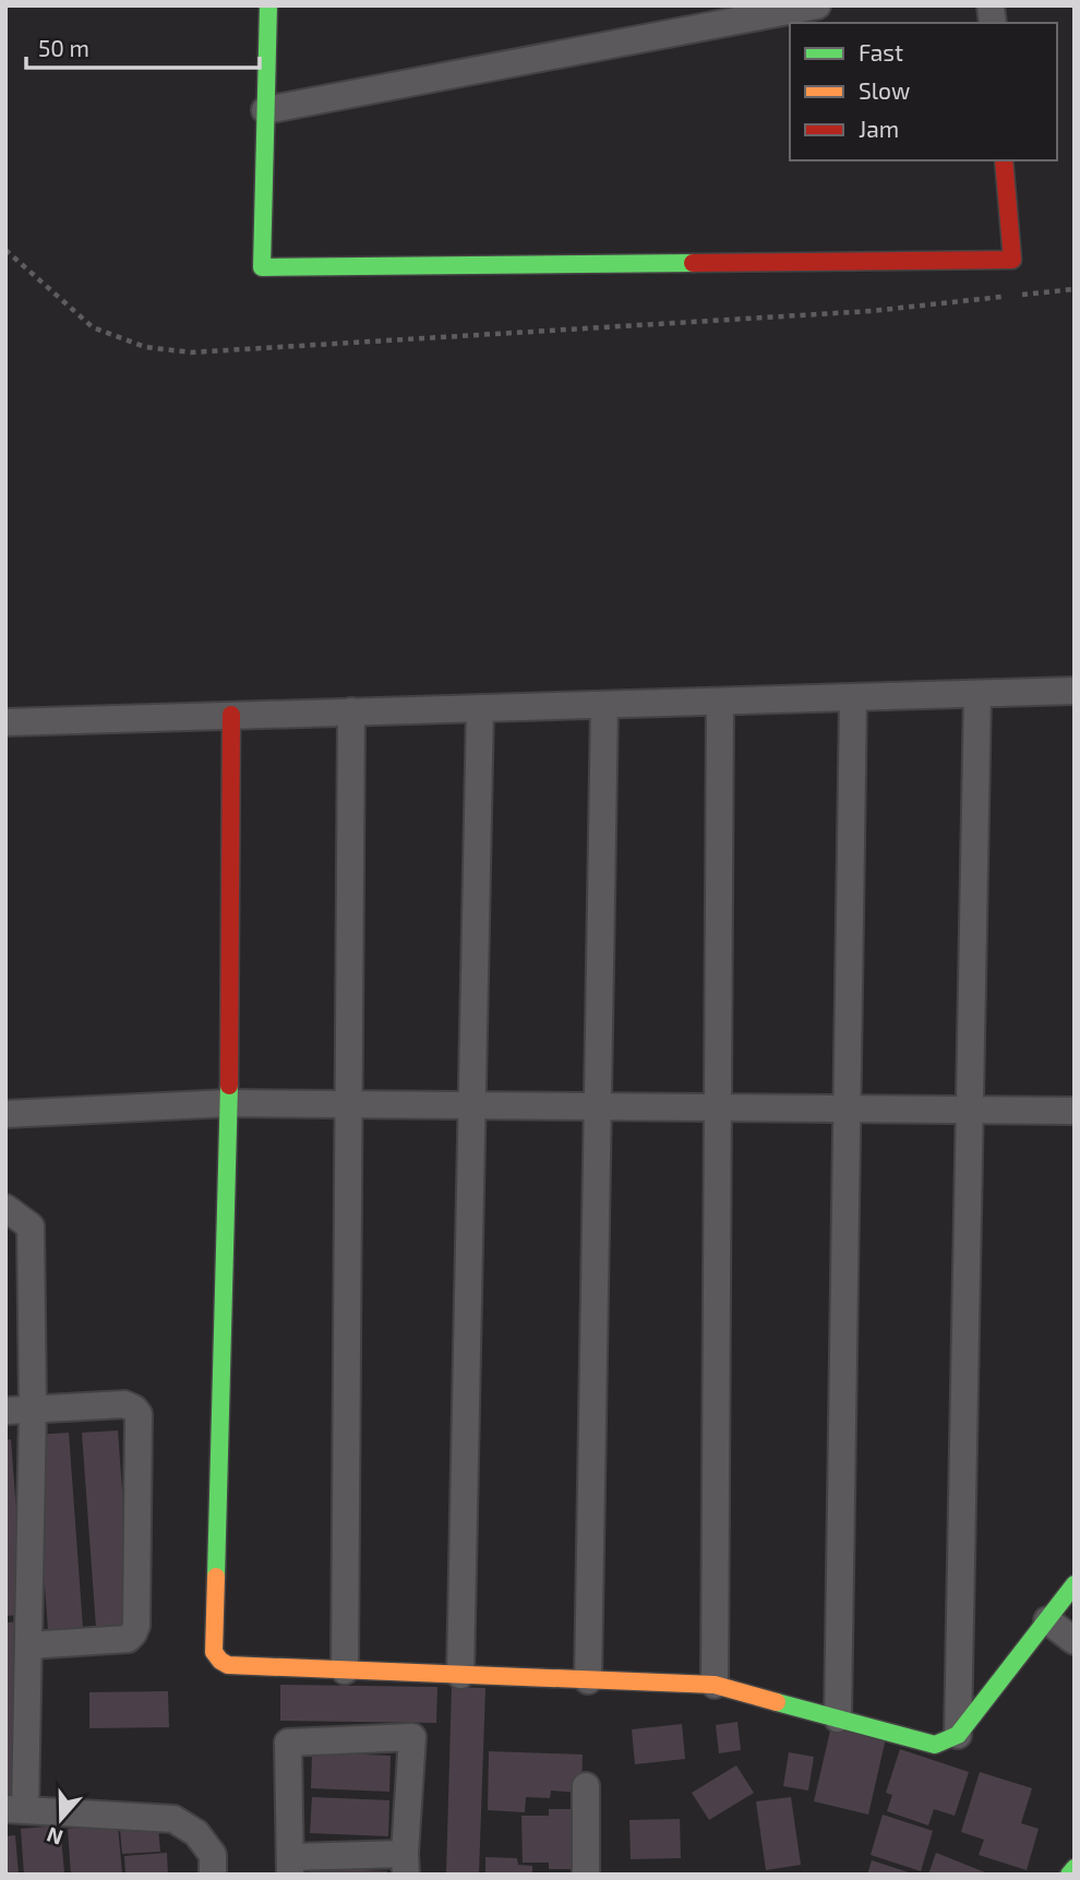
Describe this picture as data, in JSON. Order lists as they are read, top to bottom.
{
  "legend": ["Fast", "Slow", "Jam"],
  "scale_bar": "50 m",
  "north": "bottom"
}
